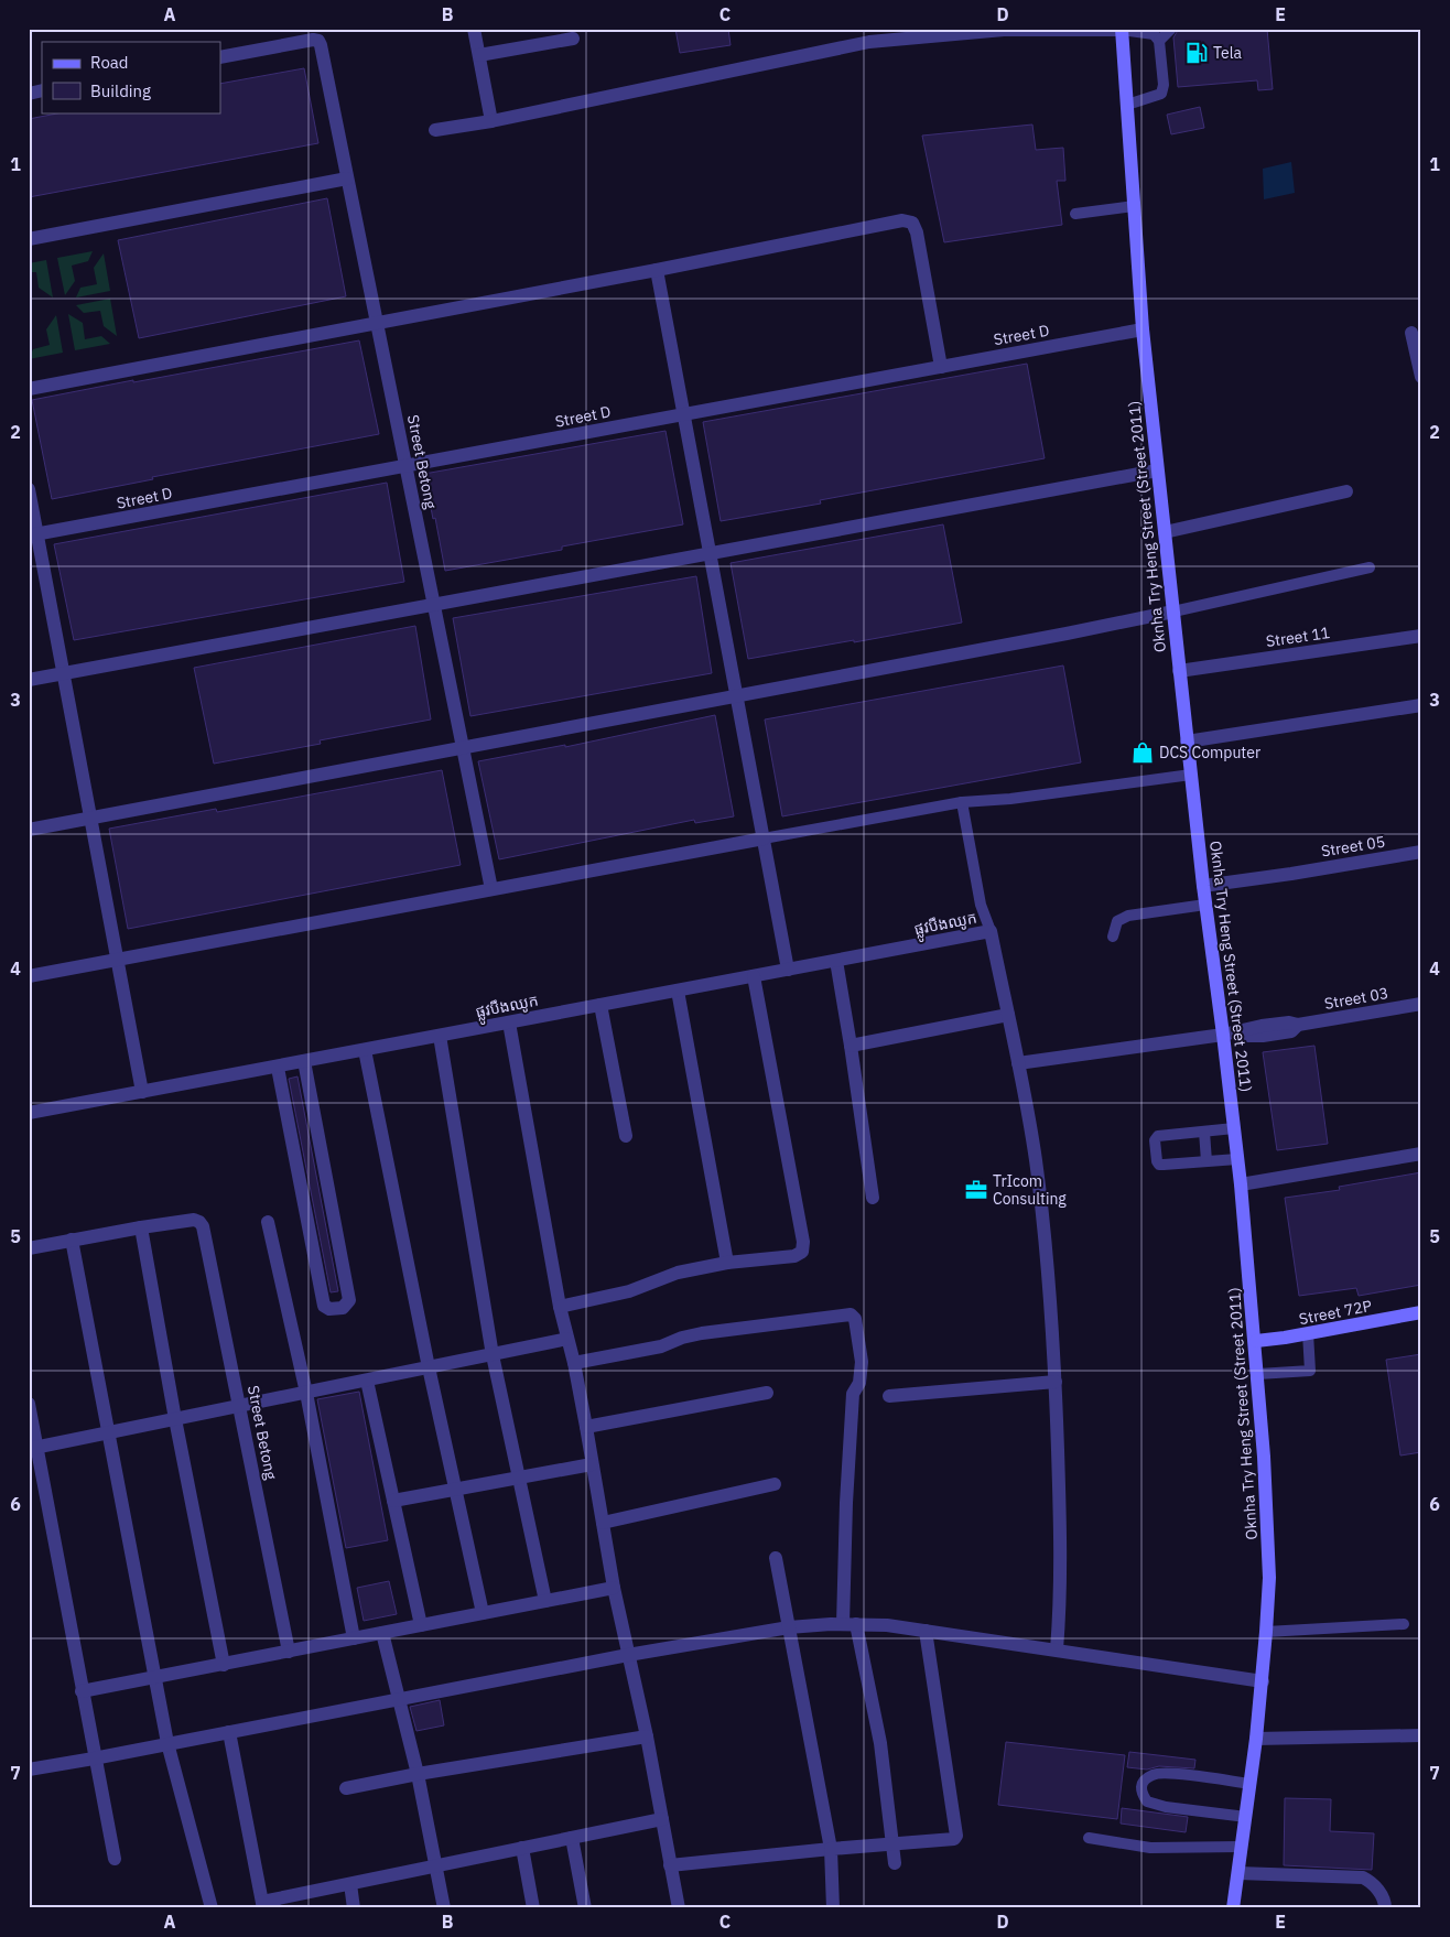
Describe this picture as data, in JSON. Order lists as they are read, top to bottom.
{
  "streets": {
    "main road": ["Oknha Try Heng Street (Street 2011)", "Street 72P"],
    "street": [
      "Street D",
      "Street Betong",
      "Street 11",
      "Street 05",
      "ផ្លូវបឹងឈូក",
      "Street 03"
    ]
  },
  "crossings": [
    ["Street D", "Street Betong"],
    ["Street D", "Oknha Try Heng Street (Street 2011)"],
    ["Oknha Try Heng Street (Street 2011)", "Street 11"],
    ["Oknha Try Heng Street (Street 2011)", "Street 05"],
    ["Oknha Try Heng Street (Street 2011)", "Street 03"],
    ["Oknha Try Heng Street (Street 2011)", "Street 72P"]
  ],
  "places": {
    "fuel station": ["Tela"],
    "shop": ["DCS Computer"],
    "office": ["TrIcom Consulting"]
  },
  "legend": ["Road", "Building"],
  "grid": {
    "columns": [
      "A",
      "B",
      "C",
      "D",
      "E"
    ],
    "rows": [
      "1",
      "2",
      "3",
      "4",
      "5",
      "6",
      "7"
    ]
  }
}
